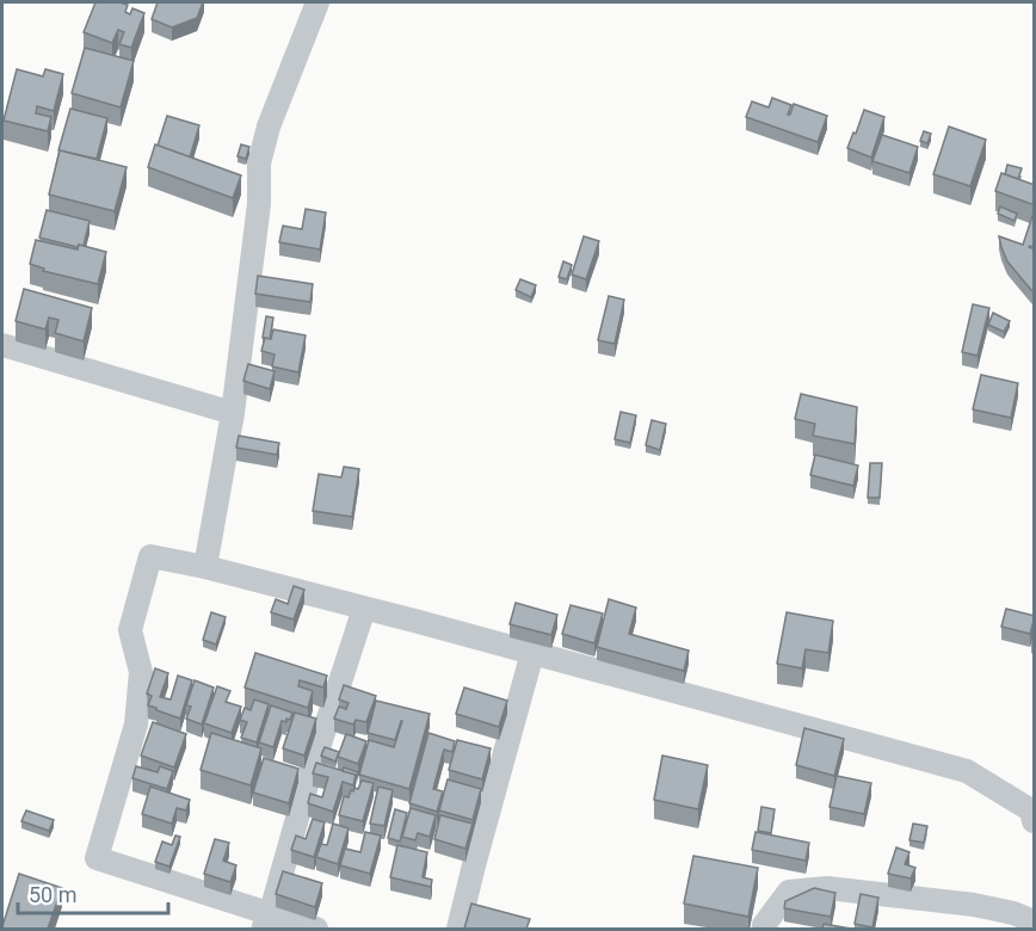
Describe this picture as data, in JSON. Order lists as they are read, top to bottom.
{
  "scale_bar": "50 m"
}
